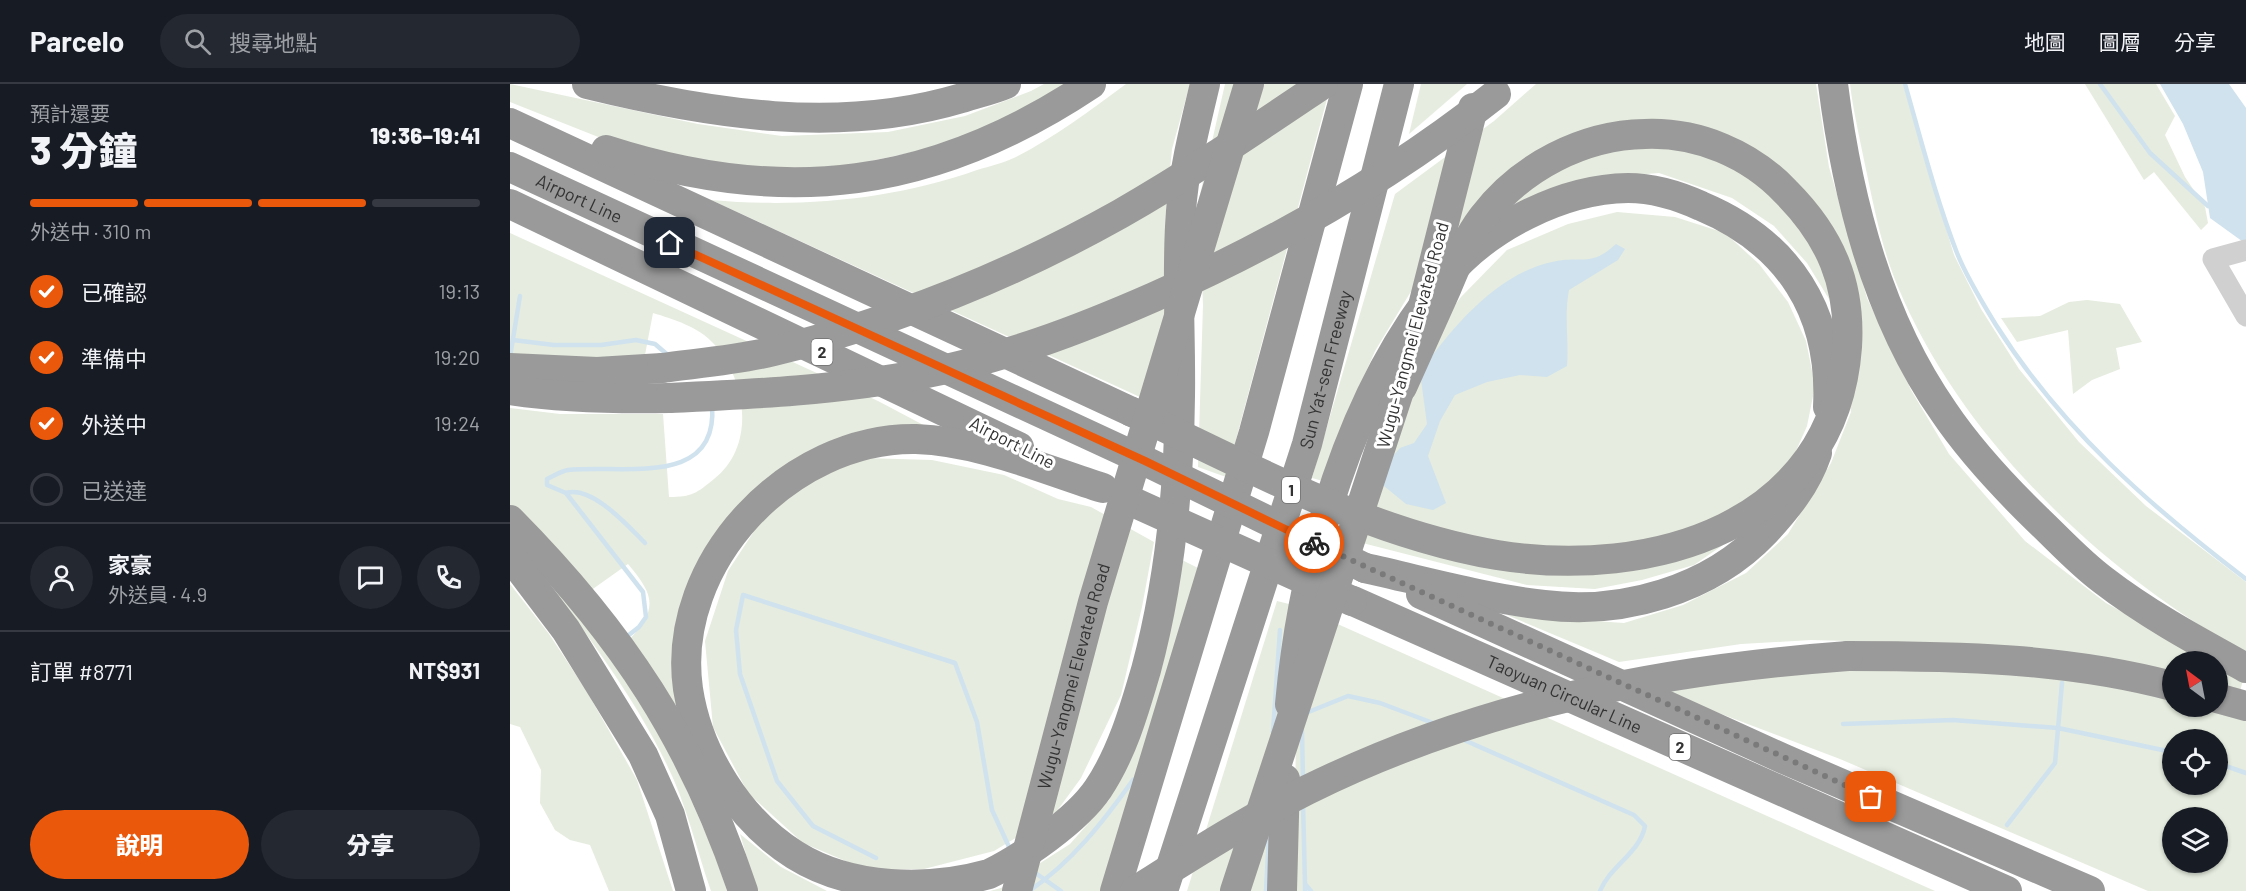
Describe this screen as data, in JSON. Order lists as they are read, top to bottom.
{
  "streets": {
    "highway": [
      "Airport Line",
      "Wugu-Yangmei Elevated Road",
      "2",
      "Sun Yat-sen Freeway",
      "1",
      "Taoyuan Circular Line"
    ]
  },
  "crossings": [
    ["Airport Line", "Taoyuan Circular Line"]
  ],
  "north": "top left",
  "page": {
    "header": "Parcelo",
    "search": "搜尋地點",
    "nav": ["地圖", "圖層", "分享"],
    "heading": ["3 分鐘", "預計還要", "19:36–19:41"],
    "panel": [
      "家豪",
      "外送員 · 4.9",
      "訂單 #8771",
      "NT$931"
    ],
    "bar": "外送中 · 310 m",
    "list": [
      ["已確認", "19:13"],
      ["準備中", "19:20"],
      ["外送中", "19:24"],
      "已送達"
    ],
    "buttons": ["說明", "分享"]
  }
}
